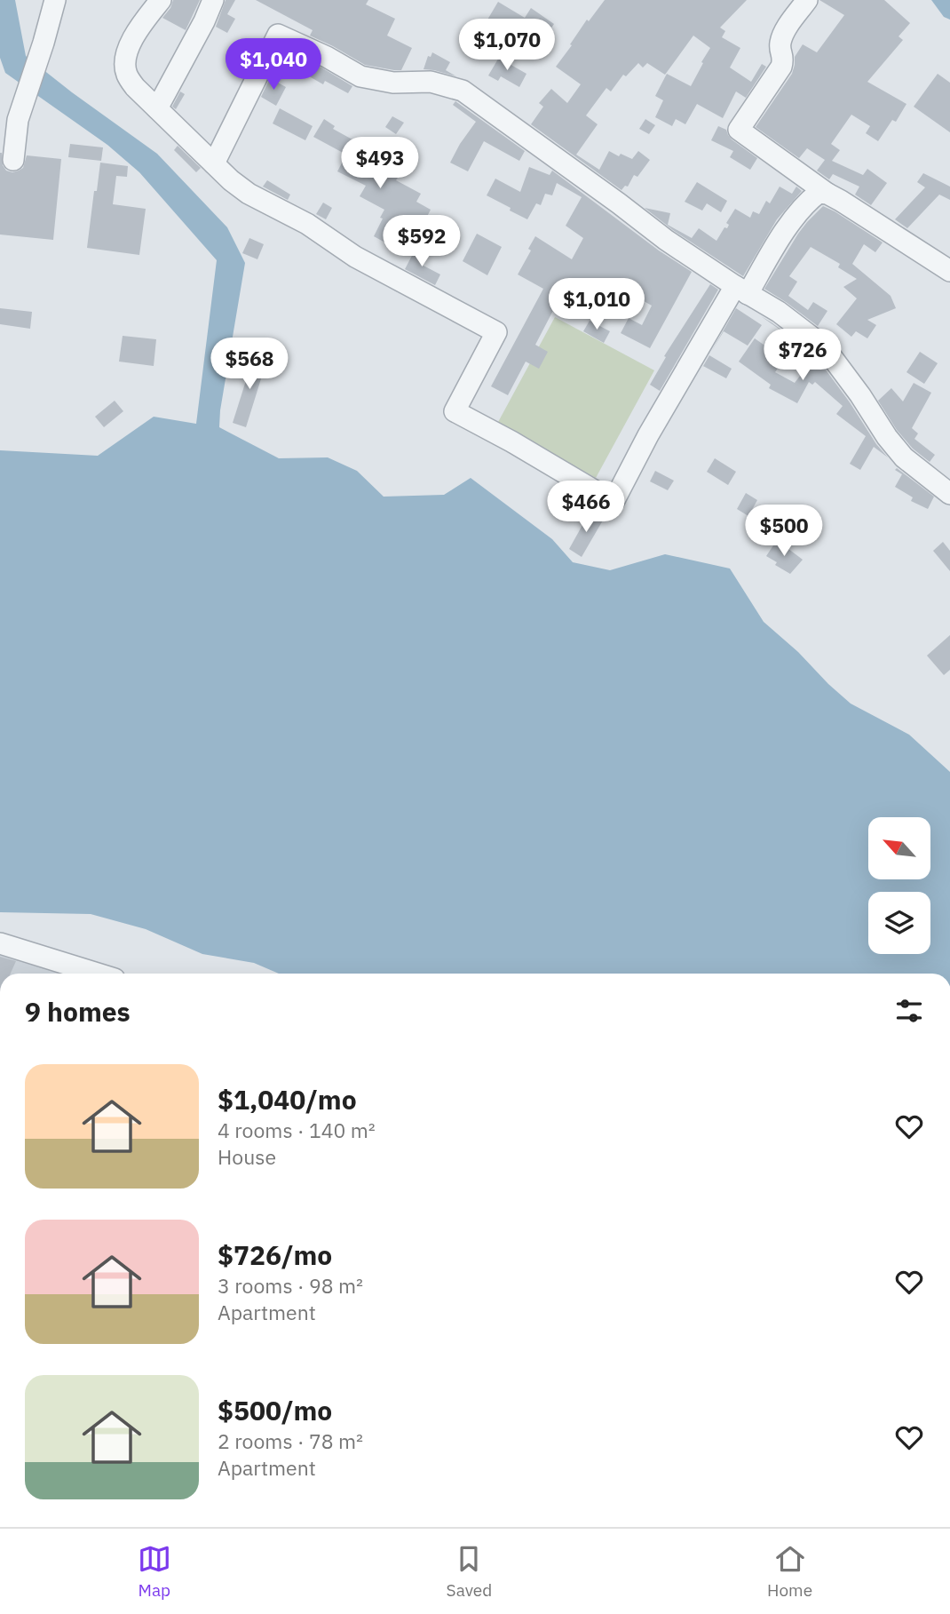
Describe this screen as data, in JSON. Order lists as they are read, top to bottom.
{
  "north": "top left",
  "page": {
    "price": [
      "$1,070",
      "$1,040",
      "$493",
      "$592",
      "$1,010",
      "$726",
      "$568",
      "$466",
      "$500"
    ],
    "heading": "9 homes",
    "list": [
      {
        "name": "$1,040/mo",
        "note": "4 rooms · 140 m² · House"
      },
      {
        "name": "$726/mo",
        "note": "3 rooms · 98 m² · Apartment"
      },
      {
        "name": "$500/mo",
        "note": "2 rooms · 78 m² · Apartment"
      }
    ],
    "tabs": ["Map", "Saved", "Home"]
  }
}
